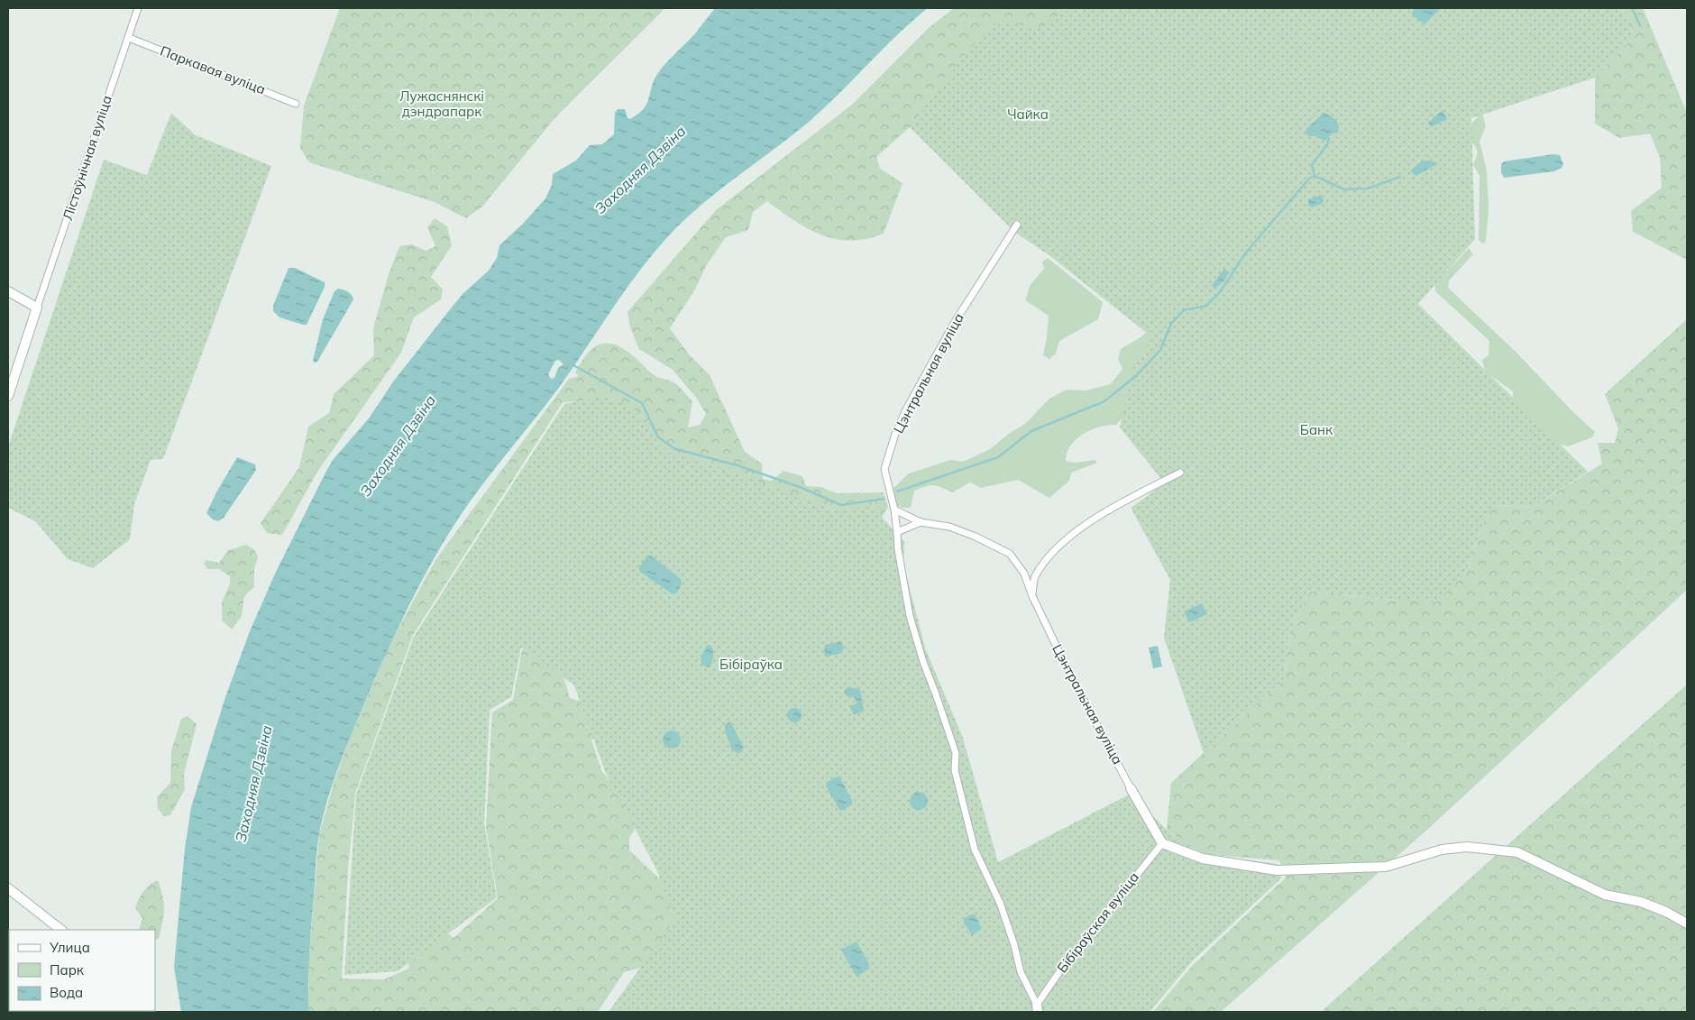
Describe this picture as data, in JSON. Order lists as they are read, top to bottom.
{
  "streets": {
    "street": [
      "Паркавая вуліца",
      "Лістоўнічная вуліца",
      "Цэнтральная вуліца",
      "Бібіраўская вуліца"
    ]
  },
  "crossings": [
    ["Паркавая вуліца", "Лістоўнічная вуліца"]
  ],
  "water": ["Заходняя Дзвіна"],
  "parks": [
    "Лужаснянскі дэндрапарк",
    "Чайка",
    "Банк",
    "Бібіраўка"
  ],
  "legend": ["Улица", "Парк", "Вода"]
}
